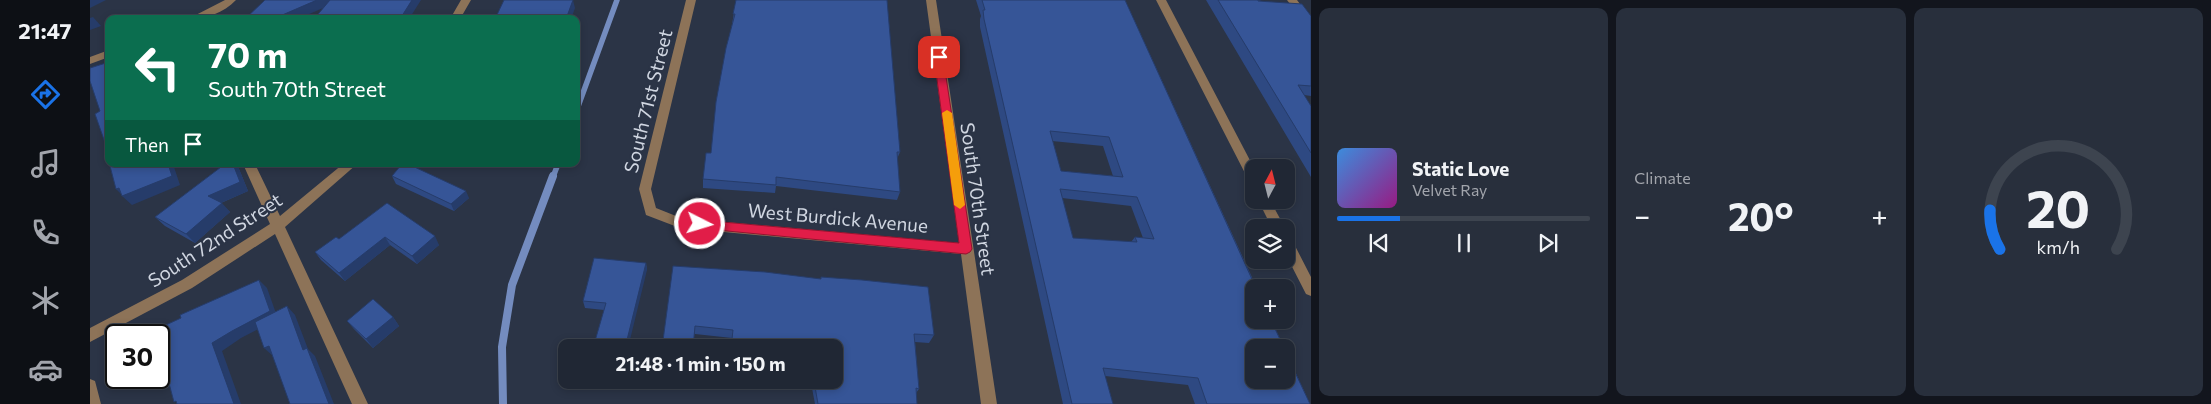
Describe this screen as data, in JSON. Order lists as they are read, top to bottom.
{
  "streets": {
    "street": [
      "South 71st Street",
      "South 70th Street",
      "West Burdick Avenue",
      "South 72nd Street"
    ]
  },
  "crossings": [
    ["South 71st Street", "West Burdick Avenue"],
    ["South 70th Street", "West Burdick Avenue"]
  ],
  "north": "top",
  "page": {
    "tabs": "21:47",
    "tile": "Climate",
    "turn": ["70 m", "South 70th Street"],
    "then": "Then",
    "song": ["Static Love", "Velvet Ray"],
    "map_buttons": ["+", "−"],
    "heat": ["−", "20°", "+"],
    "limit": "30",
    "trip": "21:48 · 1 min · 150 m",
    "gauge": ["20", "km/h"]
  }
}
